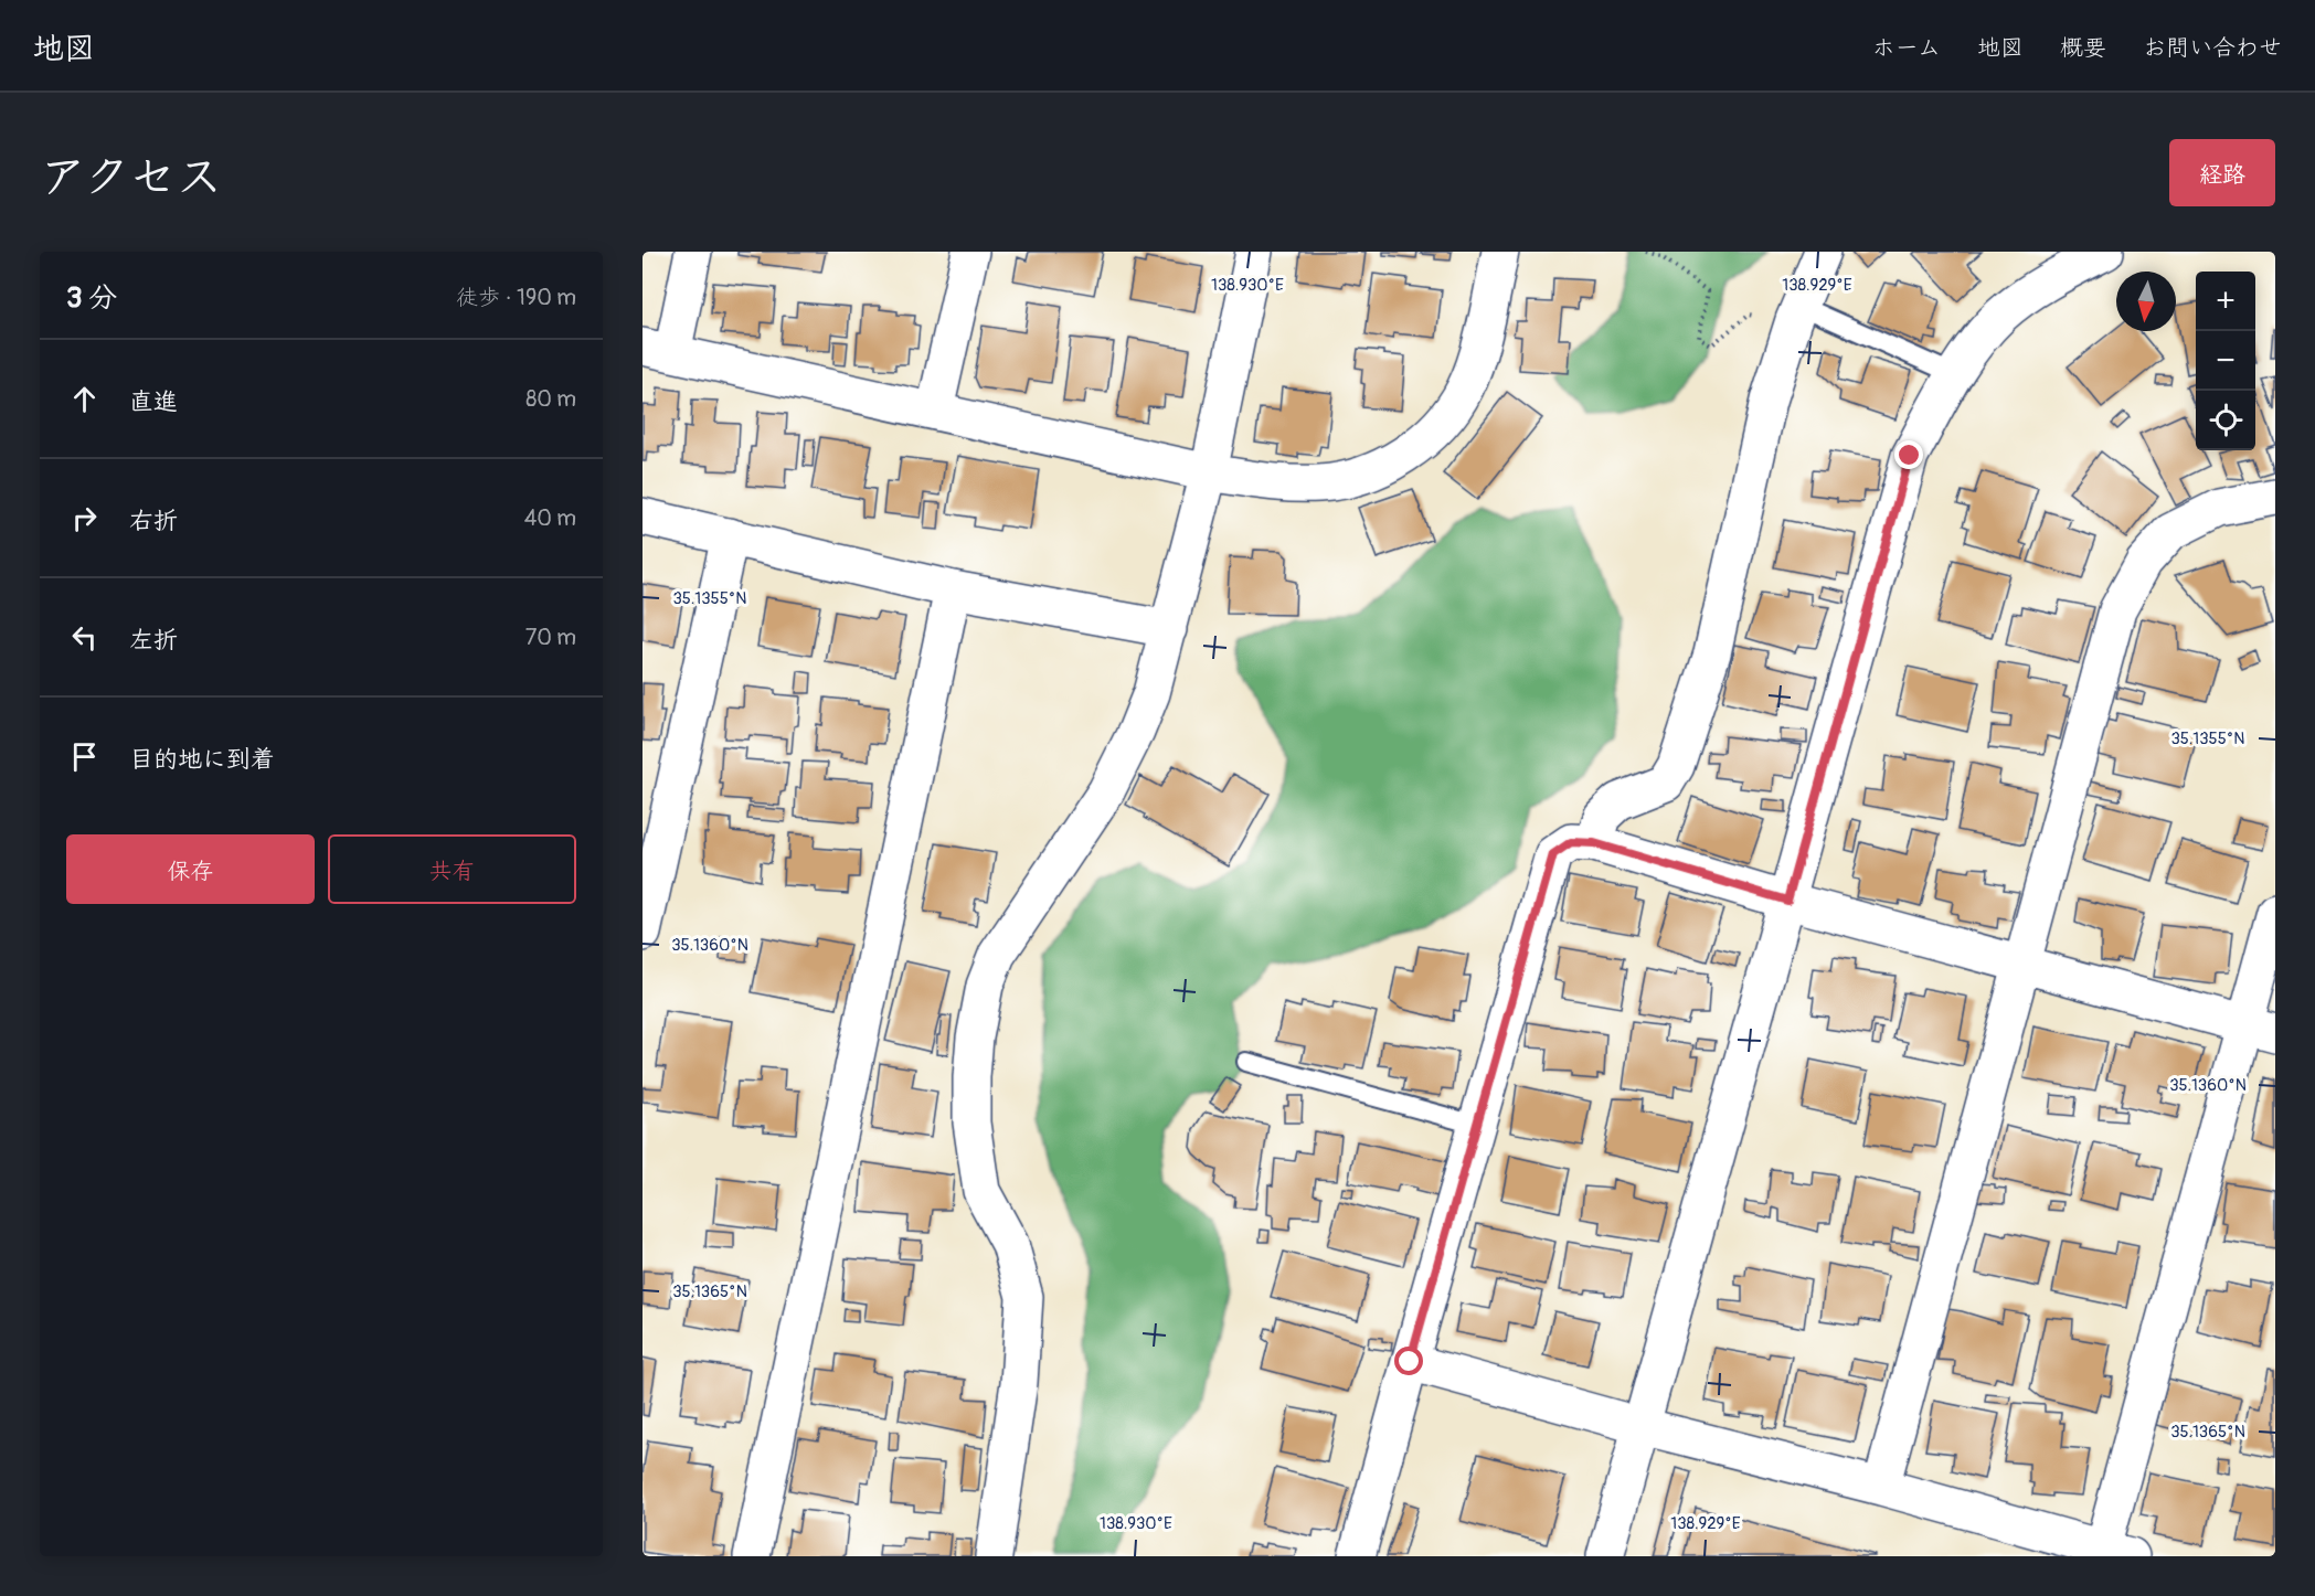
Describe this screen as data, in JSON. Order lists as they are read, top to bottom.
{
  "north": "bottom",
  "page": {
    "header": "地図",
    "nav": [
      "ホーム",
      "地図",
      "概要",
      "お問い合わせ"
    ],
    "title": "アクセス",
    "buttons": [
      "経路",
      ["保存", "共有"]
    ],
    "heading": ["3 分", "徒歩 · 190 m"],
    "map_buttons": ["+", "−"],
    "list": [
      ["直進", "80 m"],
      ["右折", "40 m"],
      ["左折", "70 m"],
      "目的地に到着"
    ]
  },
  "coordinates": [
    "138.930°E",
    "138.929°E",
    "35.1355°N",
    "35.1360°N",
    "35.1365°N"
  ]
}
